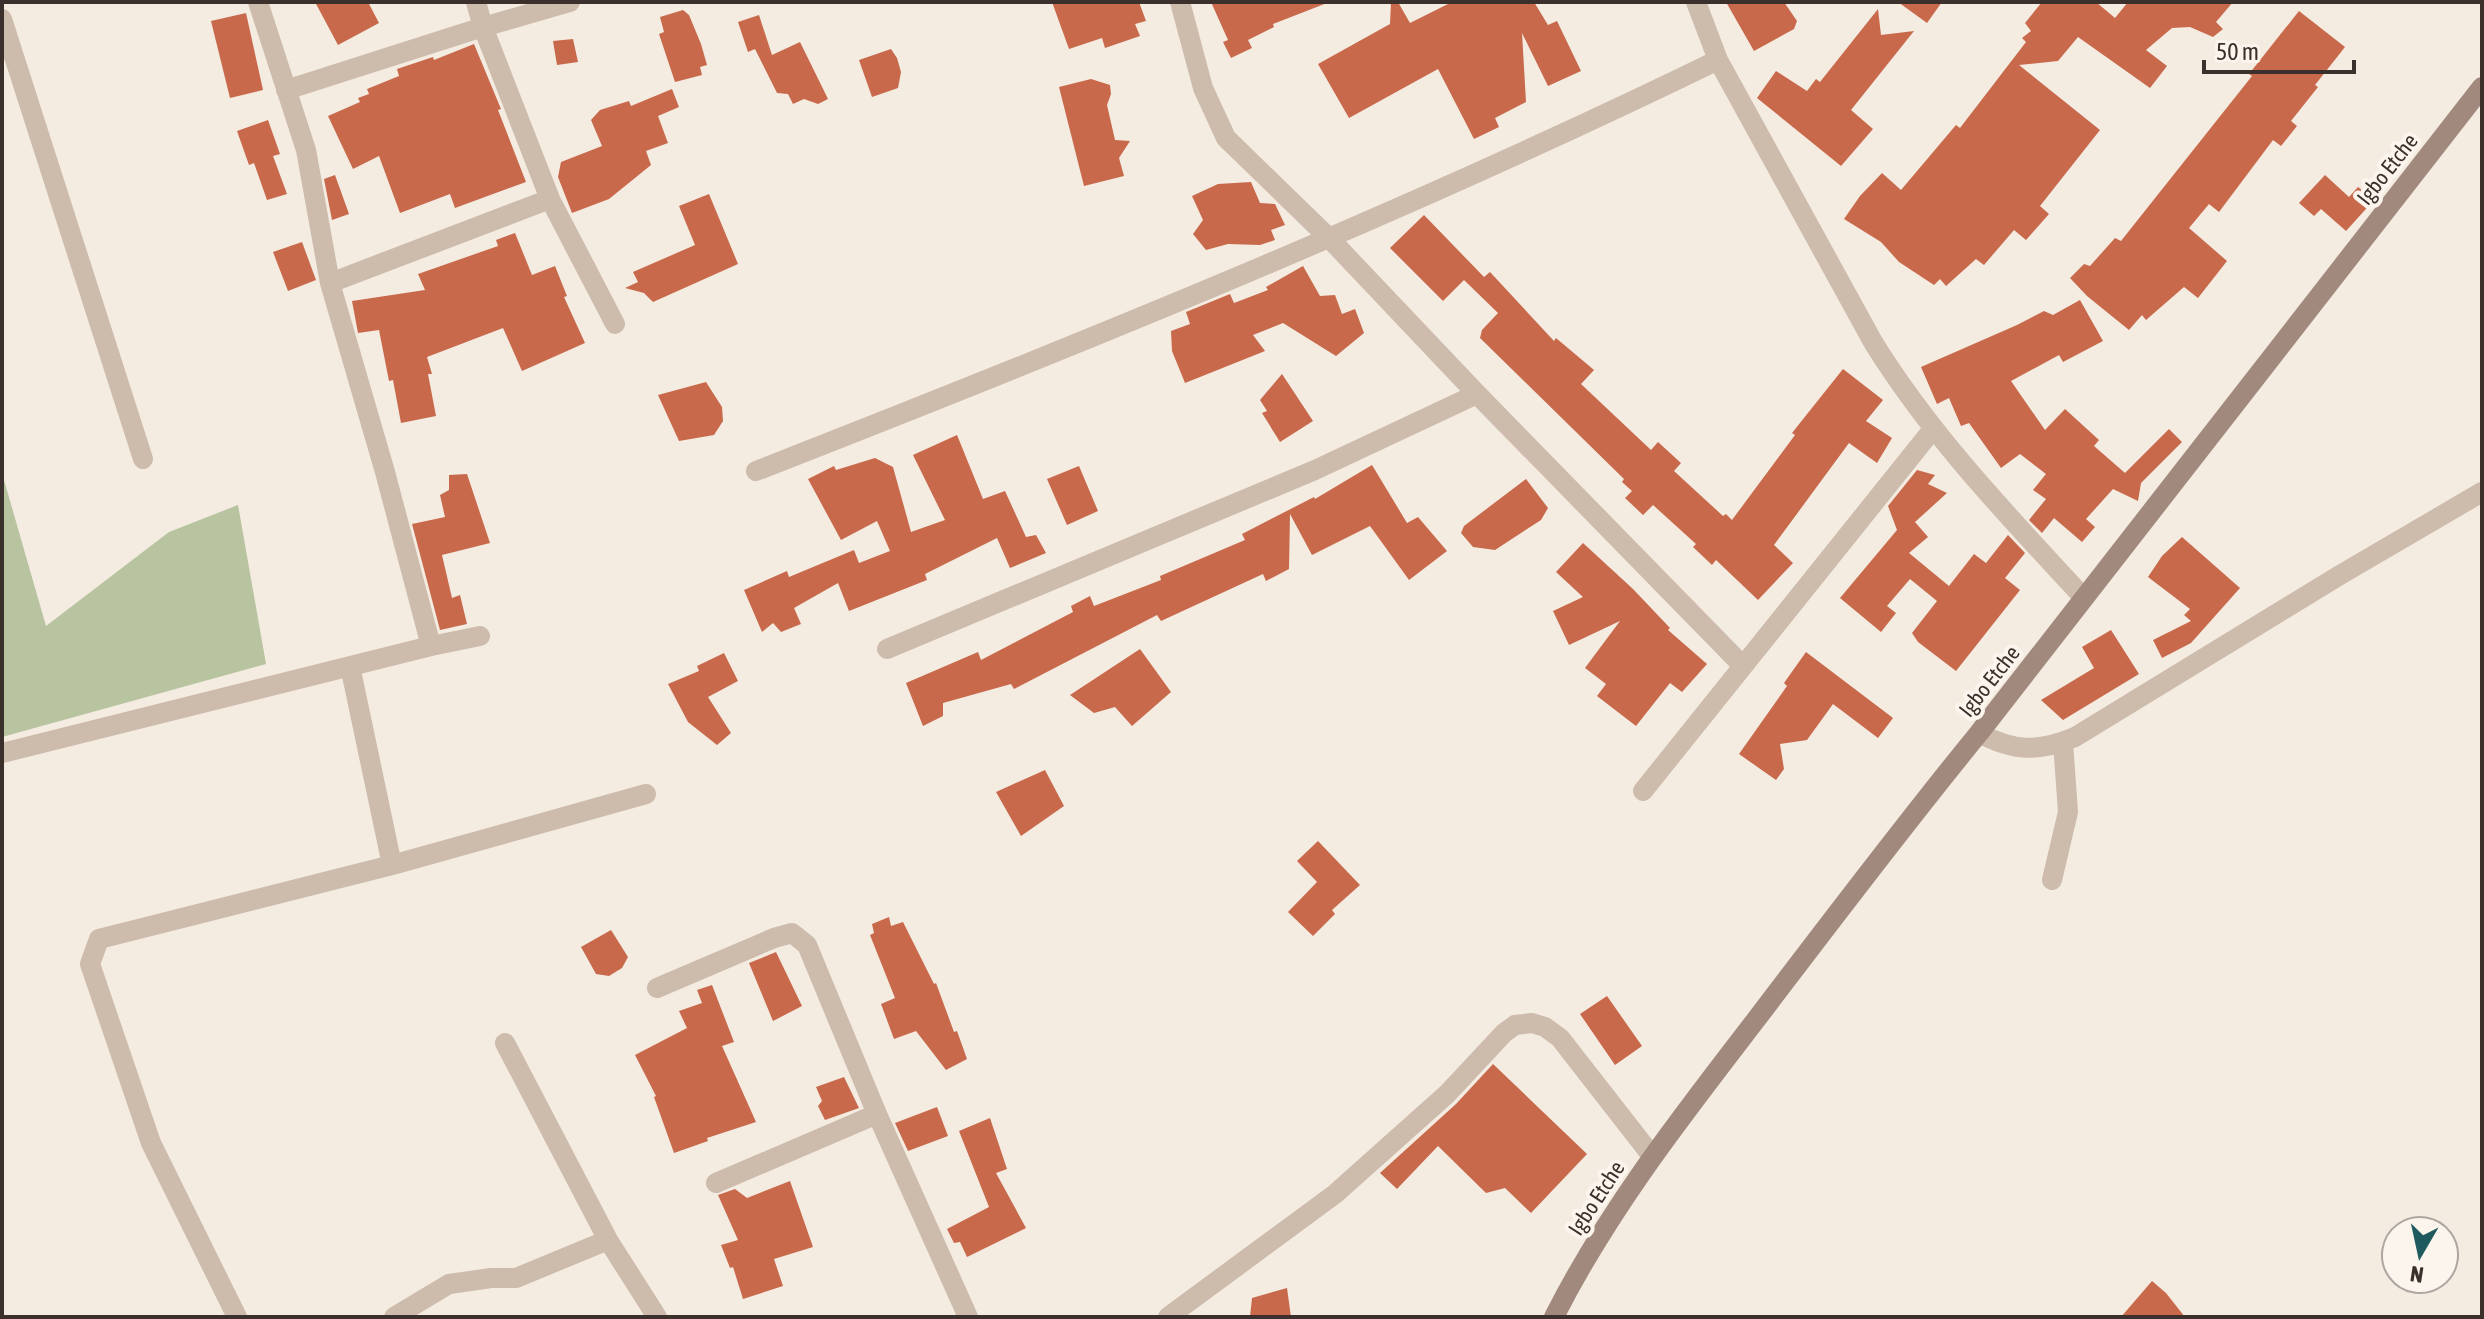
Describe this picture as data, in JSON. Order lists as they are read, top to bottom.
{
  "streets": {
    "street": ["Igbo Etche"]
  },
  "scale_bar": "50 m",
  "north": "bottom"
}
